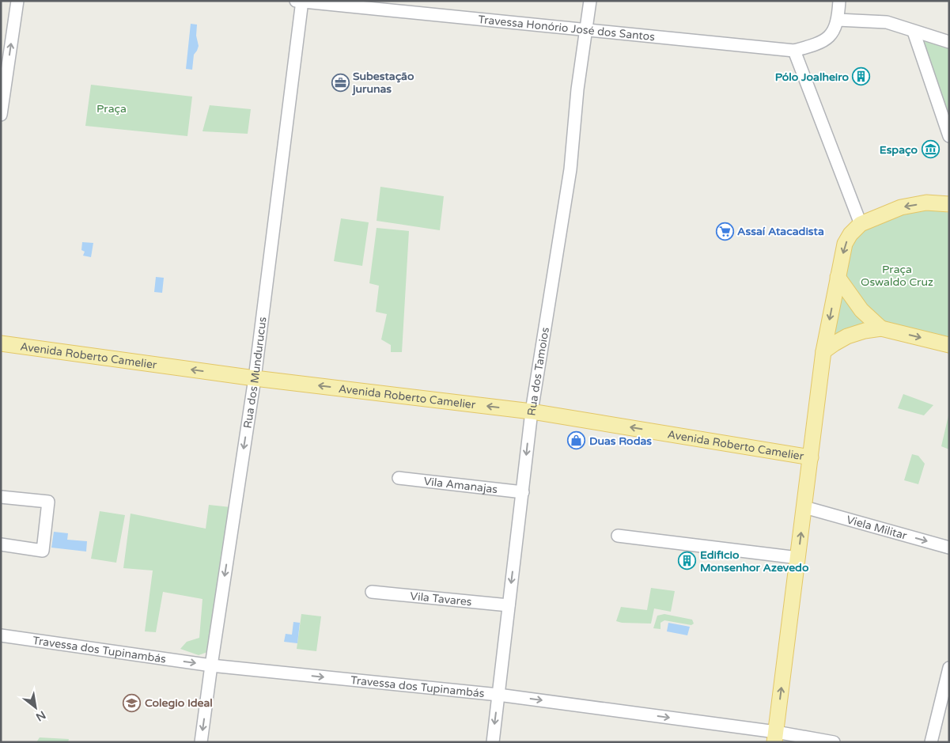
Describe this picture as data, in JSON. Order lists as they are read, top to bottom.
{
  "streets": {
    "main road": ["Avenida Roberto Camelier"],
    "street": [
      "Travessa Honório José dos Santos",
      "Rua dos Tamoios",
      "Rua dos Mundurucus",
      "Vila Amanajas",
      "Viela Militar",
      "Vila Tavares",
      "Travessa dos Tupinambás"
    ]
  },
  "crossings": [
    ["Travessa Honório José dos Santos", "Rua dos Tamoios"],
    ["Travessa Honório José dos Santos", "Rua dos Mundurucus"],
    ["Avenida Roberto Camelier", "Rua dos Tamoios"],
    ["Avenida Roberto Camelier", "Rua dos Mundurucus"],
    ["Rua dos Tamoios", "Vila Amanajas"],
    ["Rua dos Tamoios", "Vila Tavares"],
    ["Rua dos Tamoios", "Travessa dos Tupinambás"],
    ["Rua dos Mundurucus", "Travessa dos Tupinambás"]
  ],
  "one_way": [
    "Avenida Roberto Camelier",
    "Rua dos Mundurucus",
    "Viela Militar",
    "Travessa dos Tupinambás"
  ],
  "parks": ["Praça", "Praça Oswaldo Cruz"],
  "places": {
    "building": ["Pólo Joalheiro", "Edificio Monsenhor Azevedo"],
    "office": ["Subestação jurunas"],
    "museum": ["Espaço"],
    "supermarket": ["Assaí Atacadista"],
    "shop": ["Duas Rodas"],
    "school or university": ["Colegio Ideal"]
  },
  "north": "bottom right"
}
